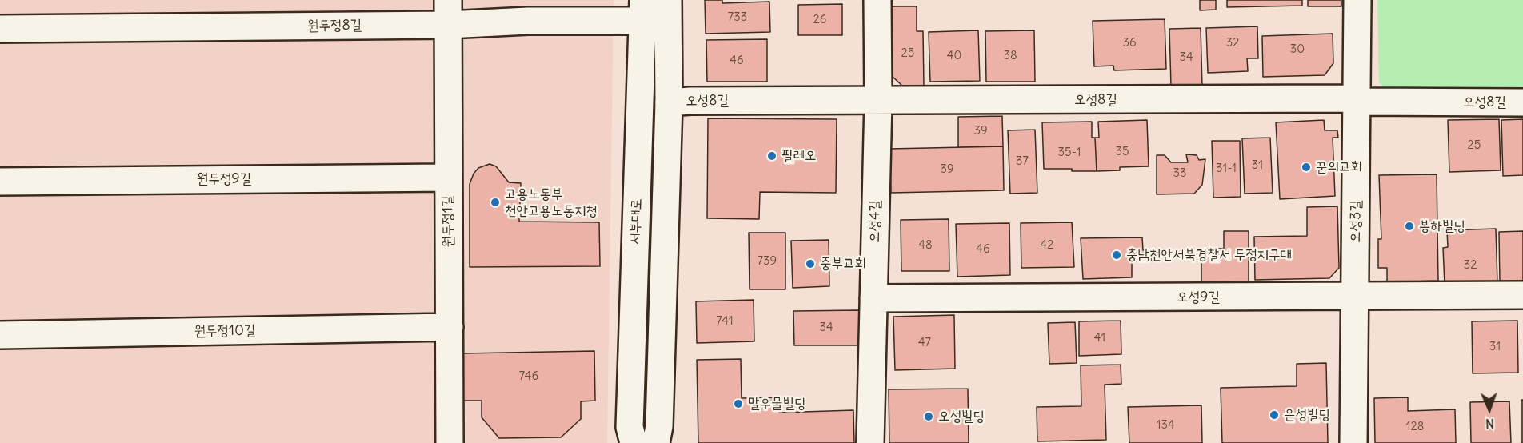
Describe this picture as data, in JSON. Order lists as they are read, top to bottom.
{
  "streets": {
    "street": [
      "원두정8길",
      "오성8길",
      "원두정9길",
      "원두정1길",
      "서부대로",
      "오성4길",
      "오성3길",
      "오성9길",
      "원두정10길"
    ]
  },
  "crossings": [
    ["원두정8길", "원두정1길"],
    ["원두정8길", "서부대로"],
    ["오성8길", "서부대로"],
    ["오성8길", "오성4길"],
    ["오성8길", "오성3길"],
    ["원두정9길", "원두정1길"],
    ["원두정1길", "원두정10길"],
    ["오성4길", "오성9길"],
    ["오성3길", "오성9길"]
  ],
  "places": [
    "필레오",
    "꿈의교회",
    "고용노동부 천안고용노동지청",
    "봉하빌딩",
    "충남천안서북경찰서 두정지구대",
    "중부교회",
    "말우물빌딩",
    "은성빌딩",
    "오성빌딩"
  ],
  "house_numbers": [
    "733",
    "26",
    "36",
    "32",
    "30",
    "25",
    "40",
    "38",
    "34",
    "46",
    "39",
    "25",
    "35",
    "35-1",
    "37",
    "31",
    "31-1",
    "39",
    "33",
    "48",
    "42",
    "46",
    "739",
    "32",
    "741",
    "34",
    "41",
    "47",
    "31",
    "746",
    "134",
    "128"
  ],
  "north": "bottom"
}
